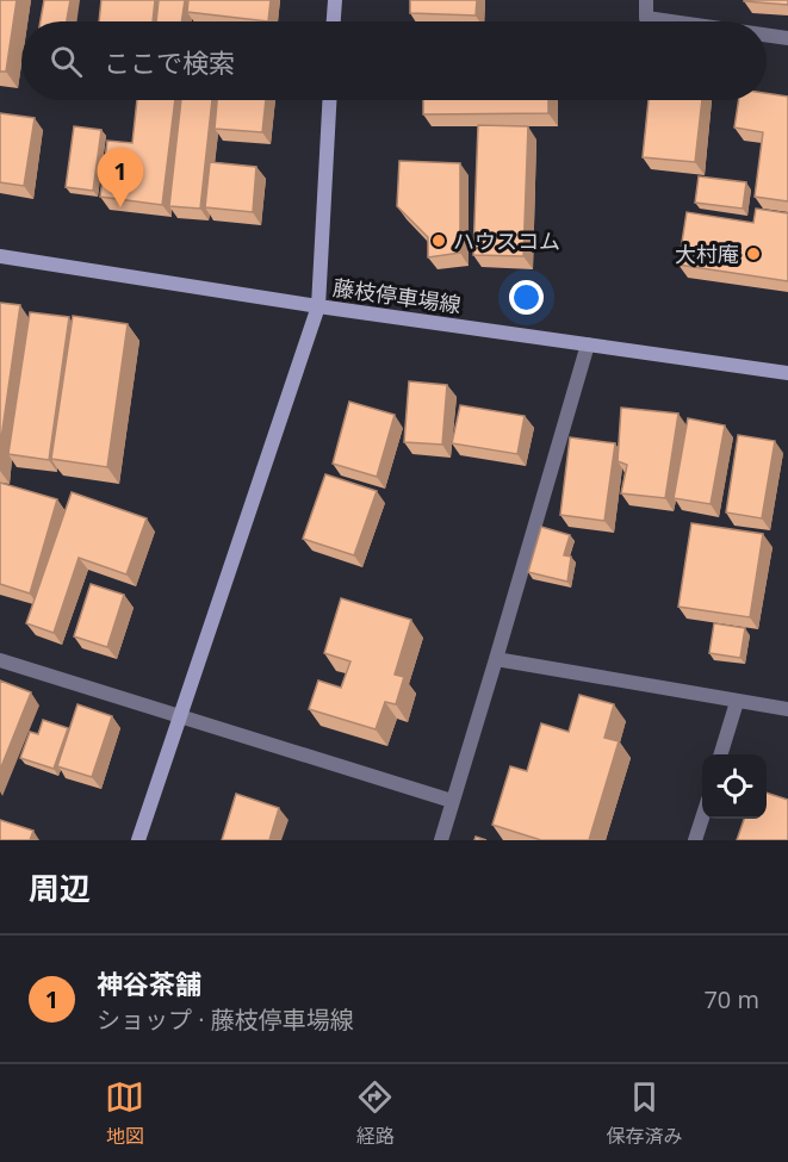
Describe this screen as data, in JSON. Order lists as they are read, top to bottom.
{
  "streets": {
    "street": ["藤枝停車場線"]
  },
  "places": ["ハウスコム", "大村庵"],
  "page": {
    "search": "ここで検索",
    "pins": "1",
    "heading": "周辺",
    "list": [
      {
        "mark": "1",
        "name": "神谷茶舗",
        "note": "ショップ · 藤枝停車場線",
        "value": "70 m"
      }
    ],
    "nav": ["地図", "経路", "保存済み"]
  }
}
